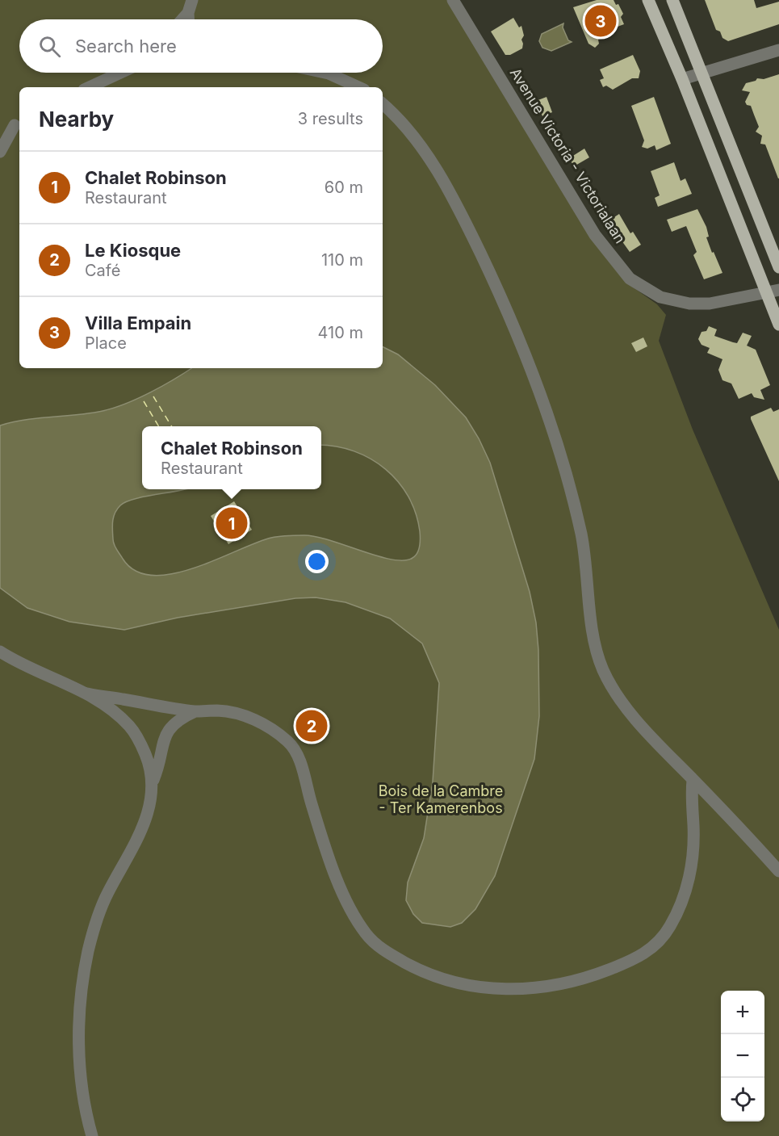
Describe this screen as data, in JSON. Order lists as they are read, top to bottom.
{
  "streets": {
    "street": ["Avenue Victoria - Victorialaan"]
  },
  "parks": ["Bois de la Cambre - Ter Kamerenbos"],
  "page": {
    "pins": ["3", "1", "2"],
    "search": "Search here",
    "heading": ["Nearby", "3 results"],
    "list": [
      {
        "mark": "1",
        "name": "Chalet Robinson",
        "note": "Restaurant",
        "value": "60 m"
      },
      {
        "mark": "2",
        "name": "Le Kiosque",
        "note": "Café",
        "value": "110 m"
      },
      {
        "mark": "3",
        "name": "Villa Empain",
        "note": "Place",
        "value": "410 m"
      }
    ],
    "popup": ["Chalet Robinson", "Restaurant"],
    "map_buttons": ["+", "−"]
  }
}
